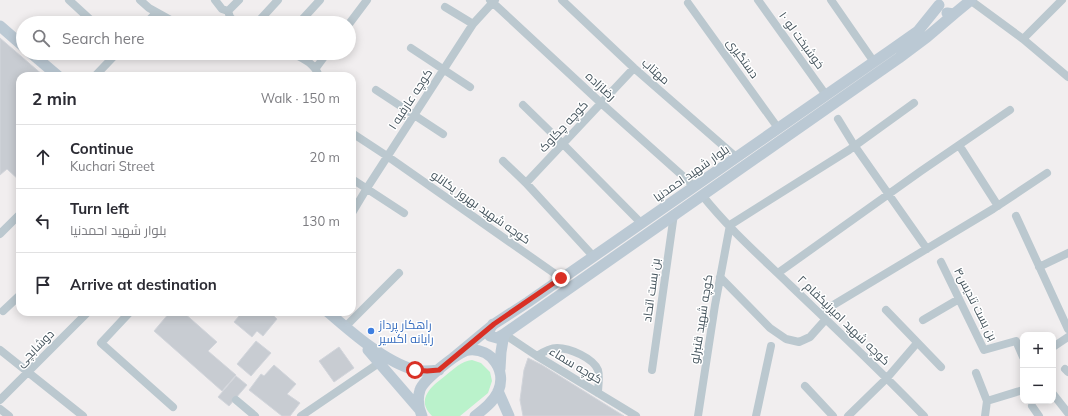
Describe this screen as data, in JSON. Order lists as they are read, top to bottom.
{
  "streets": {
    "main road": ["بلوار شهید احمدنیا"],
    "street": [
      "خوشبخت لو ۱۰",
      "دستگیری",
      "مهتاب",
      "رضازاده",
      "کوچه عارفیه ۱",
      "کوچه چکاوک",
      "کوچه شهید بهروز یکانلو",
      "بن بست اتحاد",
      "بن بست تندیس۴",
      "کوچه شهید قنبرلو",
      "کوچه شهید امیرنیکفام ۲",
      "دوشابچی",
      "کوچه سماء"
    ]
  },
  "crossings": [
    ["خوشبخت لو ۱۰", "بلوار شهید احمدنیا"],
    ["دستگیری", "بلوار شهید احمدنیا"],
    ["مهتاب", "کوچه چکاوک"],
    ["مهتاب", "بلوار شهید احمدنیا"],
    ["رضازاده", "کوچه عارفیه ۱"],
    ["رضازاده", "کوچه چکاوک"],
    ["رضازاده", "بلوار شهید احمدنیا"],
    ["کوچه عارفیه ۱", "کوچه شهید بهروز یکانلو"],
    ["بلوار شهید احمدنیا", "کوچه شهید بهروز یکانلو"],
    ["بلوار شهید احمدنیا", "بن بست اتحاد"],
    ["بلوار شهید احمدنیا", "کوچه شهید امیرنیکفام ۲"],
    ["بلوار شهید احمدنیا", "کوچه سماء"],
    ["کوچه شهید قنبرلو", "کوچه شهید امیرنیکفام ۲"]
  ],
  "places": ["راهکار پرداز رایانه اکسیر"],
  "page": {
    "search": "Search here",
    "heading": ["2 min", "Walk · 150 m"],
    "list": [
      ["Continue", "Kuchari Street", "20 m"],
      ["Turn left", "بلوار شهید احمدنیا", "130 m"],
      "Arrive at destination"
    ],
    "map_buttons": ["+", "−"]
  }
}
